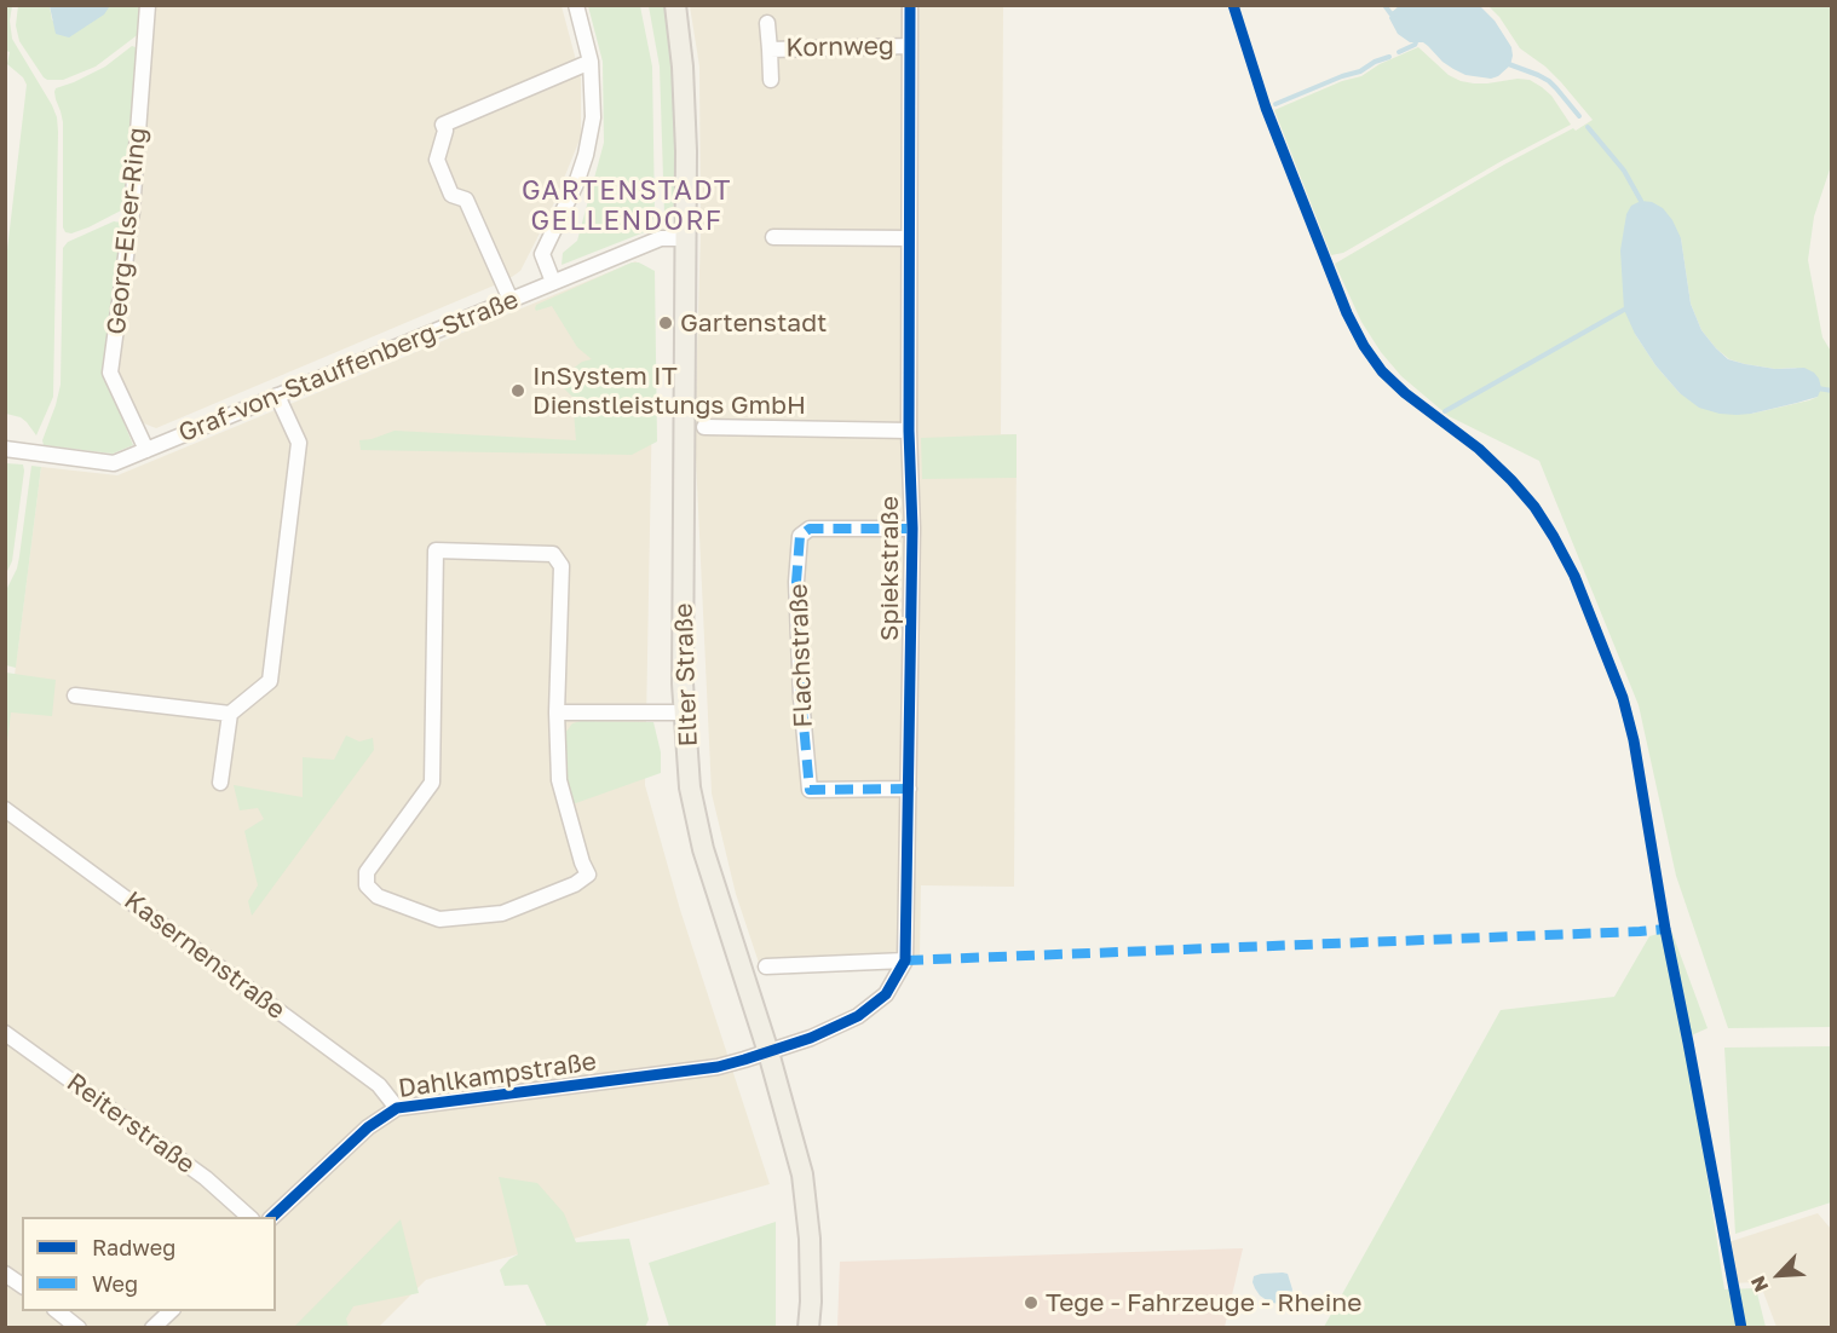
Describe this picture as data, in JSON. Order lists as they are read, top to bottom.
{
  "streets": {
    "main road": ["Elter Straße"],
    "street": [
      "Kornweg",
      "Georg-Elser-Ring",
      "Graf-von-Stauffenberg-Straße",
      "Spiekstraße",
      "Flachstraße",
      "Kasernenstraße",
      "Dahlkampstraße",
      "Reiterstraße"
    ]
  },
  "crossings": [
    ["Kornweg", "Spiekstraße"],
    ["Georg-Elser-Ring", "Graf-von-Stauffenberg-Straße"],
    ["Graf-von-Stauffenberg-Straße", "Elter Straße"],
    ["Spiekstraße", "Flachstraße"],
    ["Spiekstraße", "Elter Straße"],
    ["Spiekstraße", "Dahlkampstraße"],
    ["Elter Straße", "Dahlkampstraße"],
    ["Kasernenstraße", "Dahlkampstraße"]
  ],
  "districts": ["GARTENSTADT GELLENDORF"],
  "places": ["Gartenstadt", "InSystem IT Dienstleistungs GmbH", "Tege - Fahrzeuge - Rheine"],
  "legend": ["Radweg", "Weg"],
  "north": "bottom left"
}
